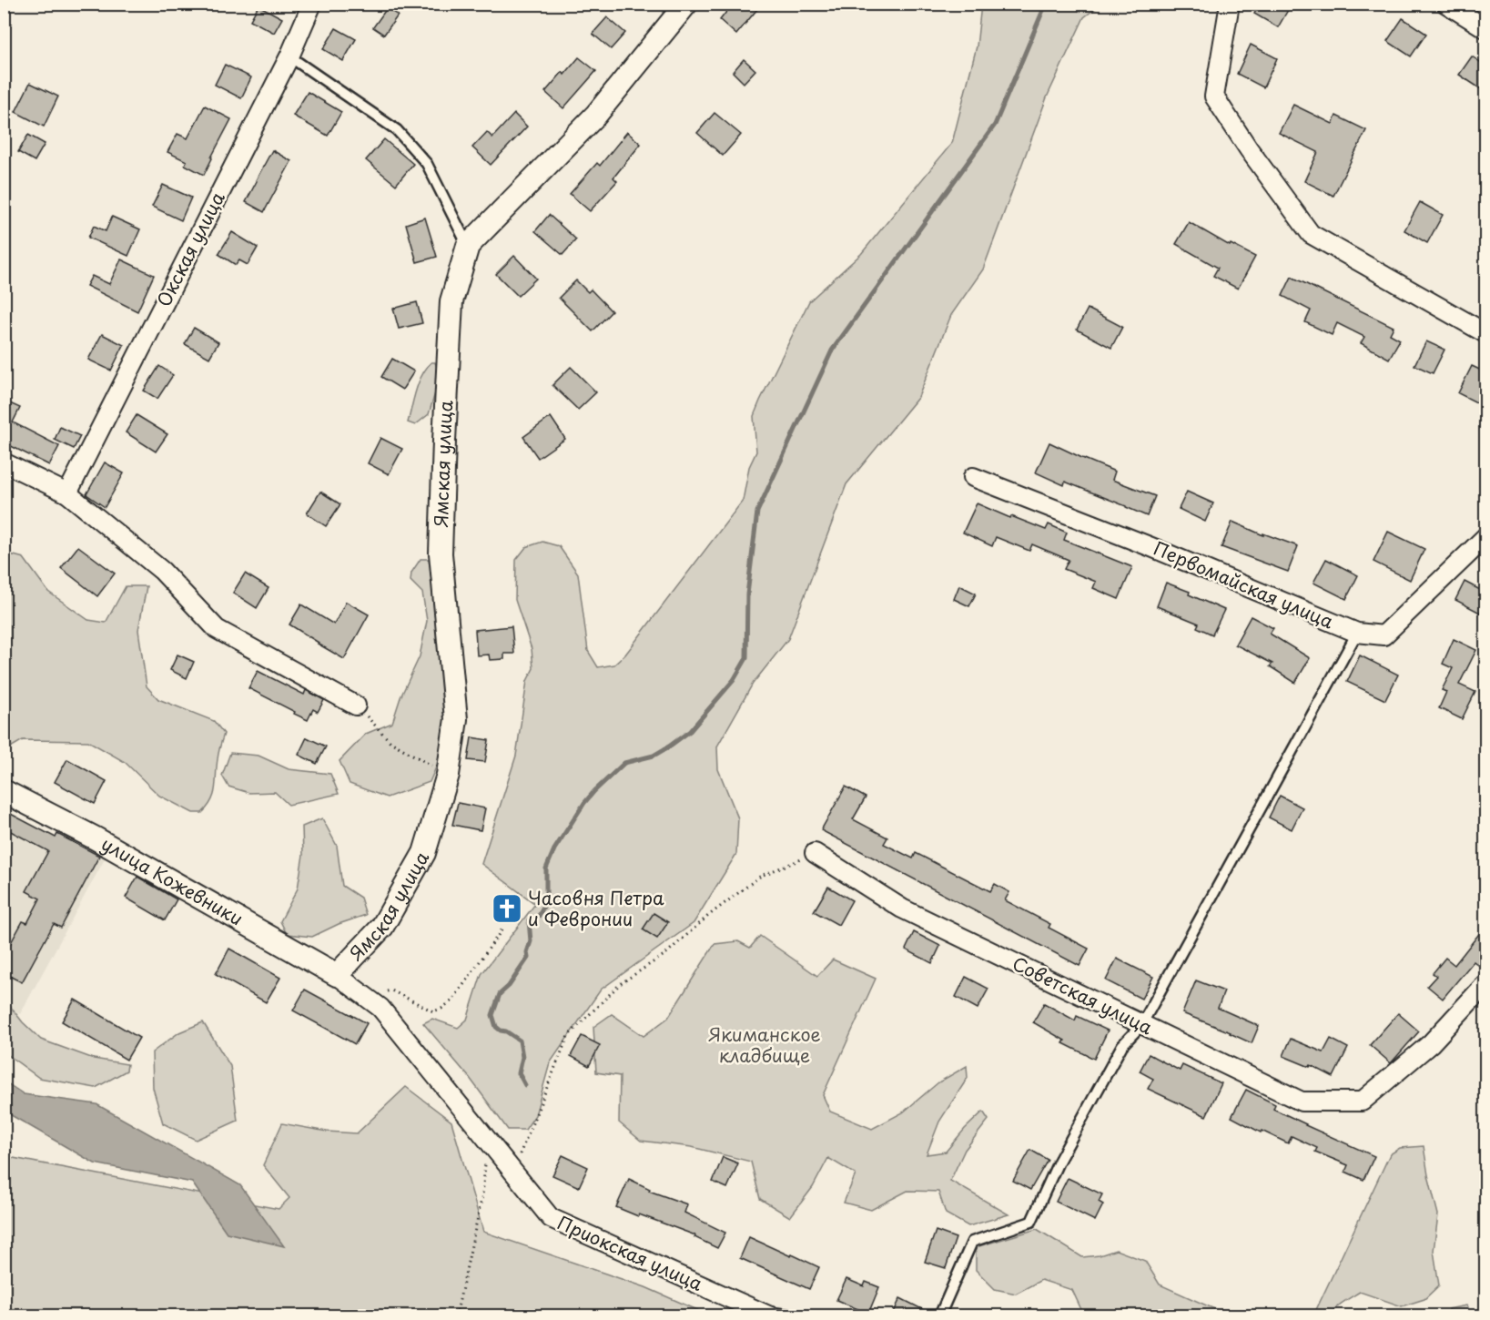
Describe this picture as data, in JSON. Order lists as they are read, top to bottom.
{
  "streets": {
    "street": [
      "Окская улица",
      "Ямская улица",
      "Первомайская улица",
      "улица Кожевники",
      "Советская улица",
      "Приокская улица"
    ]
  },
  "crossings": [
    ["Ямская улица", "улица Кожевники"],
    ["Ямская улица", "Приокская улица"],
    ["улица Кожевники", "Приокская улица"]
  ],
  "parks": ["Якиманское кладбище"],
  "places": {
    "church": ["Часовня Петра и Февронии"]
  }
}
